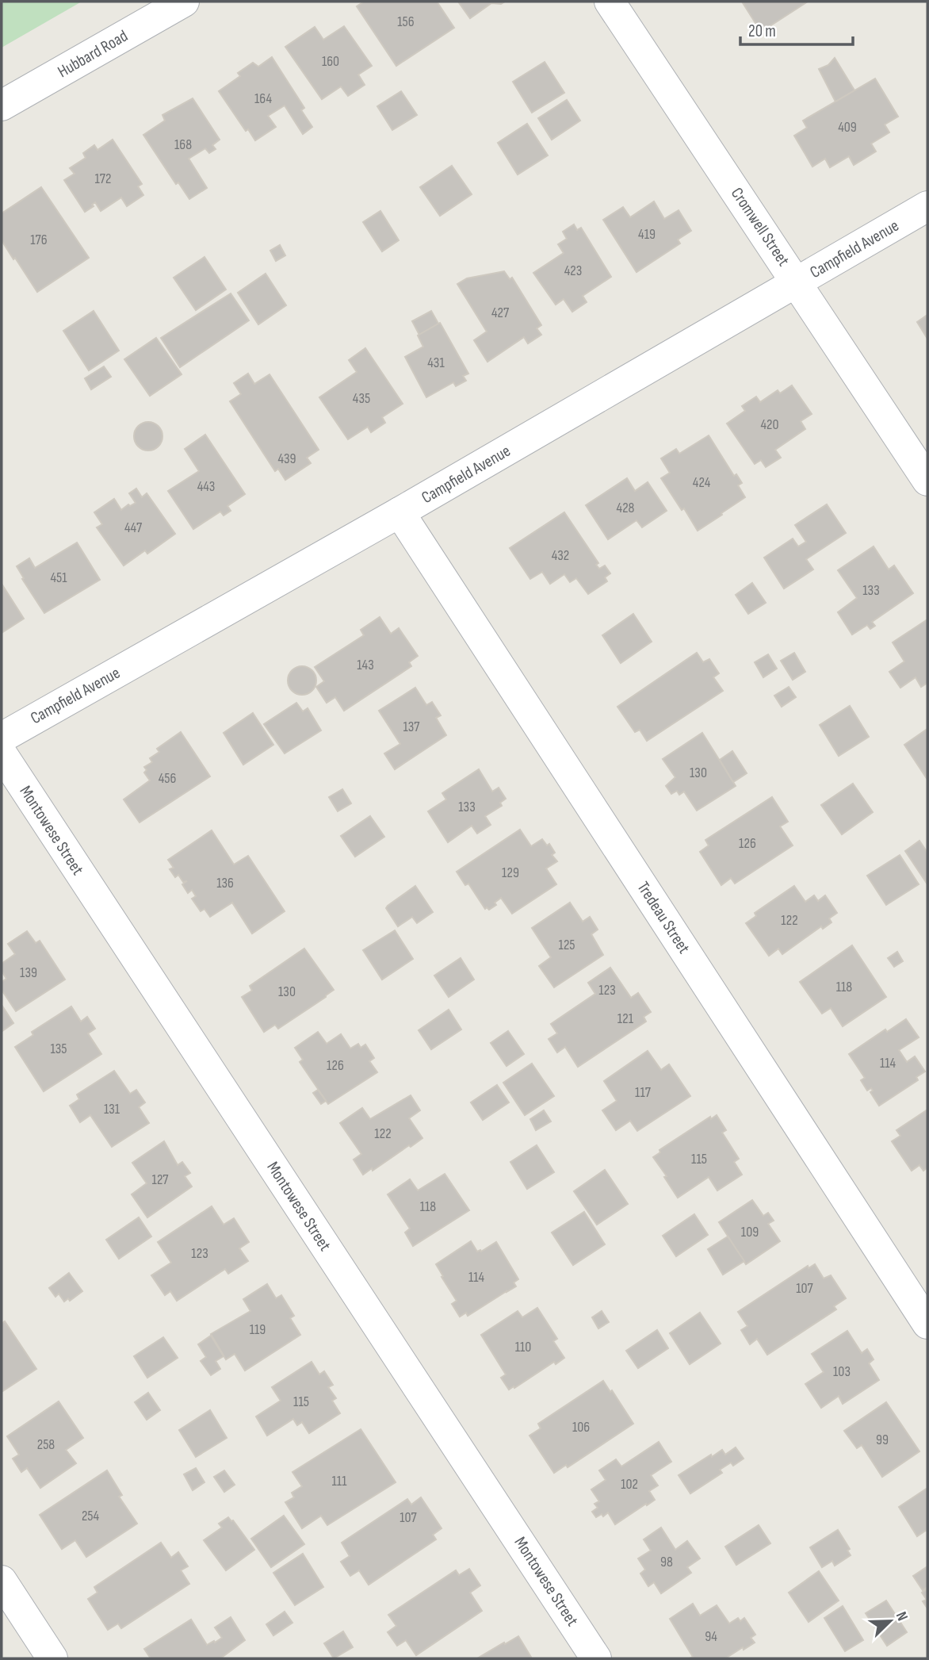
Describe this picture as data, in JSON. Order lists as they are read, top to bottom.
{
  "streets": {
    "street": [
      "Hubbard Road",
      "Cromwell Street",
      "Campfield Avenue",
      "Montowese Street",
      "Tredeau Street"
    ]
  },
  "crossings": [
    ["Cromwell Street", "Campfield Avenue"],
    ["Campfield Avenue", "Tredeau Street"]
  ],
  "house_numbers": [
    "156",
    "160",
    "164",
    "409",
    "168",
    "172",
    "419",
    "176",
    "423",
    "427",
    "431",
    "435",
    "420",
    "439",
    "424",
    "443",
    "428",
    "447",
    "432",
    "451",
    "133",
    "143",
    "137",
    "130",
    "456",
    "133",
    "126",
    "129",
    "136",
    "122",
    "125",
    "139",
    "118",
    "123",
    "130",
    "121",
    "135",
    "114",
    "126",
    "117",
    "131",
    "122",
    "115",
    "127",
    "118",
    "109",
    "123",
    "114",
    "107",
    "119",
    "110",
    "103",
    "115",
    "106",
    "99",
    "258",
    "111",
    "102",
    "254",
    "107",
    "98",
    "94"
  ],
  "scale_bar": "20 m",
  "north": "top right"
}
